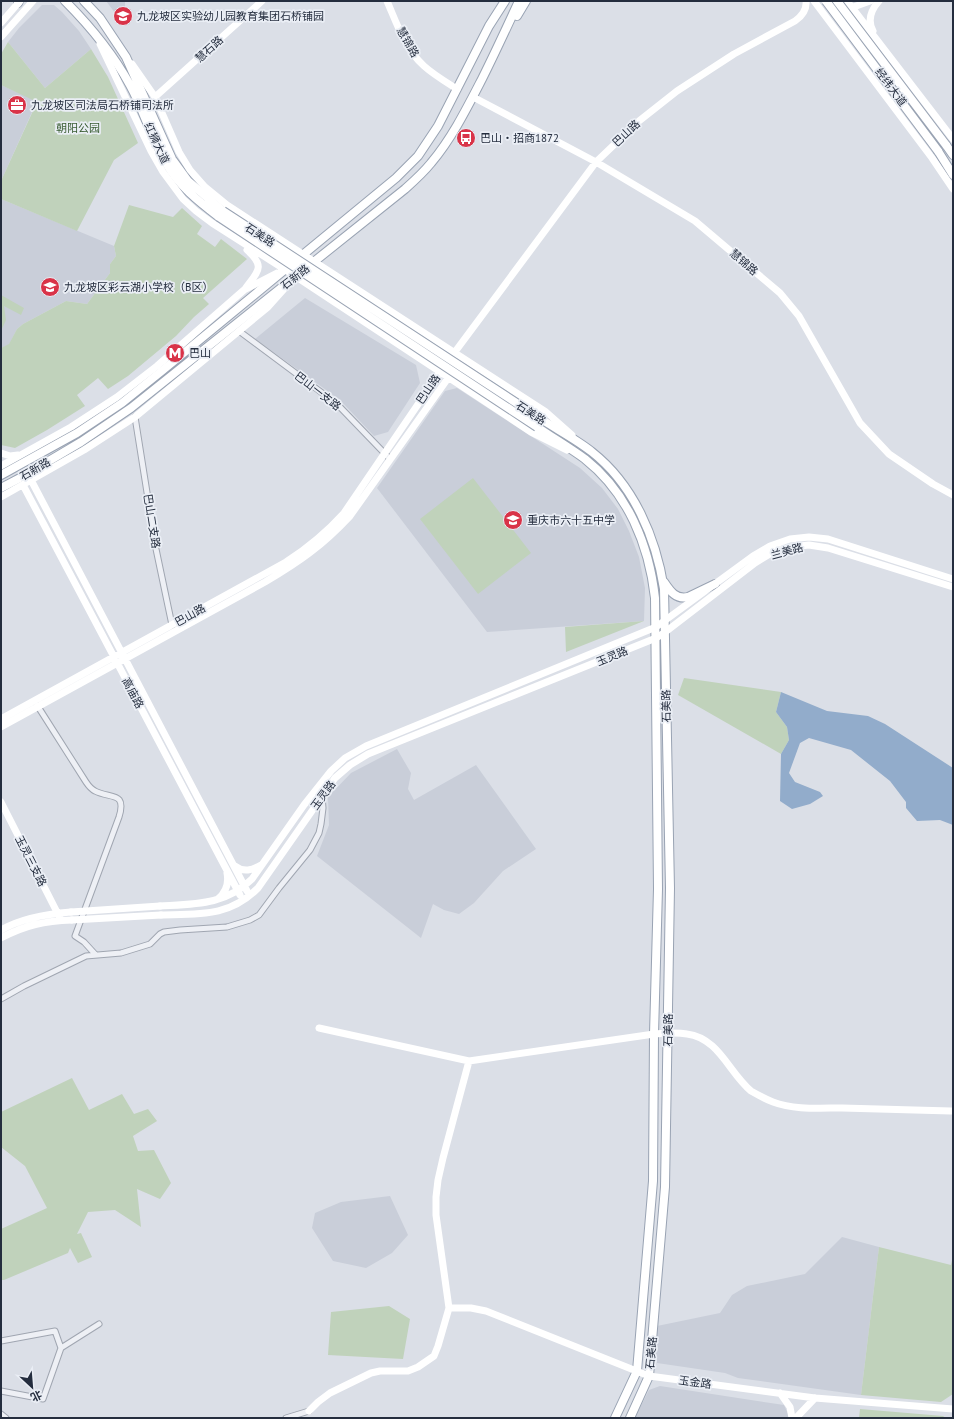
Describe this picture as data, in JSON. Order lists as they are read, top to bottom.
{
  "streets": {
    "main road": [
      "经纬大道",
      "红狮大道",
      "石美路",
      "石新路"
    ],
    "street": [
      "慧锦路",
      "慧石路",
      "巴山路",
      "巴山一支路",
      "巴山二支路",
      "兰美路",
      "玉灵路",
      "高庙路",
      "玉灵三支路",
      "玉金路"
    ]
  },
  "crossings": [
    ["慧锦路", "巴山路"],
    ["慧锦路", "石新路"],
    ["巴山路", "巴山一支路"],
    ["巴山路", "巴山二支路"],
    ["巴山路", "高庙路"],
    ["红狮大道", "石美路"],
    ["石美路", "兰美路"],
    ["石美路", "玉灵路"],
    ["石美路", "玉金路"],
    ["兰美路", "玉灵路"],
    ["玉灵路", "高庙路"],
    ["玉灵路", "玉灵三支路"]
  ],
  "parks": ["朝阳公园"],
  "places": {
    "school or university": ["九龙坡区实验幼儿园教育集团石桥铺园", "九龙坡区彩云湖小学校（B区）", "重庆市六十五中学"],
    "office": ["九龙坡区司法局石桥铺司法所"],
    "bus stop": ["巴山‧招商1872"],
    "metro station": ["巴山"]
  },
  "north": "bottom right"
}
